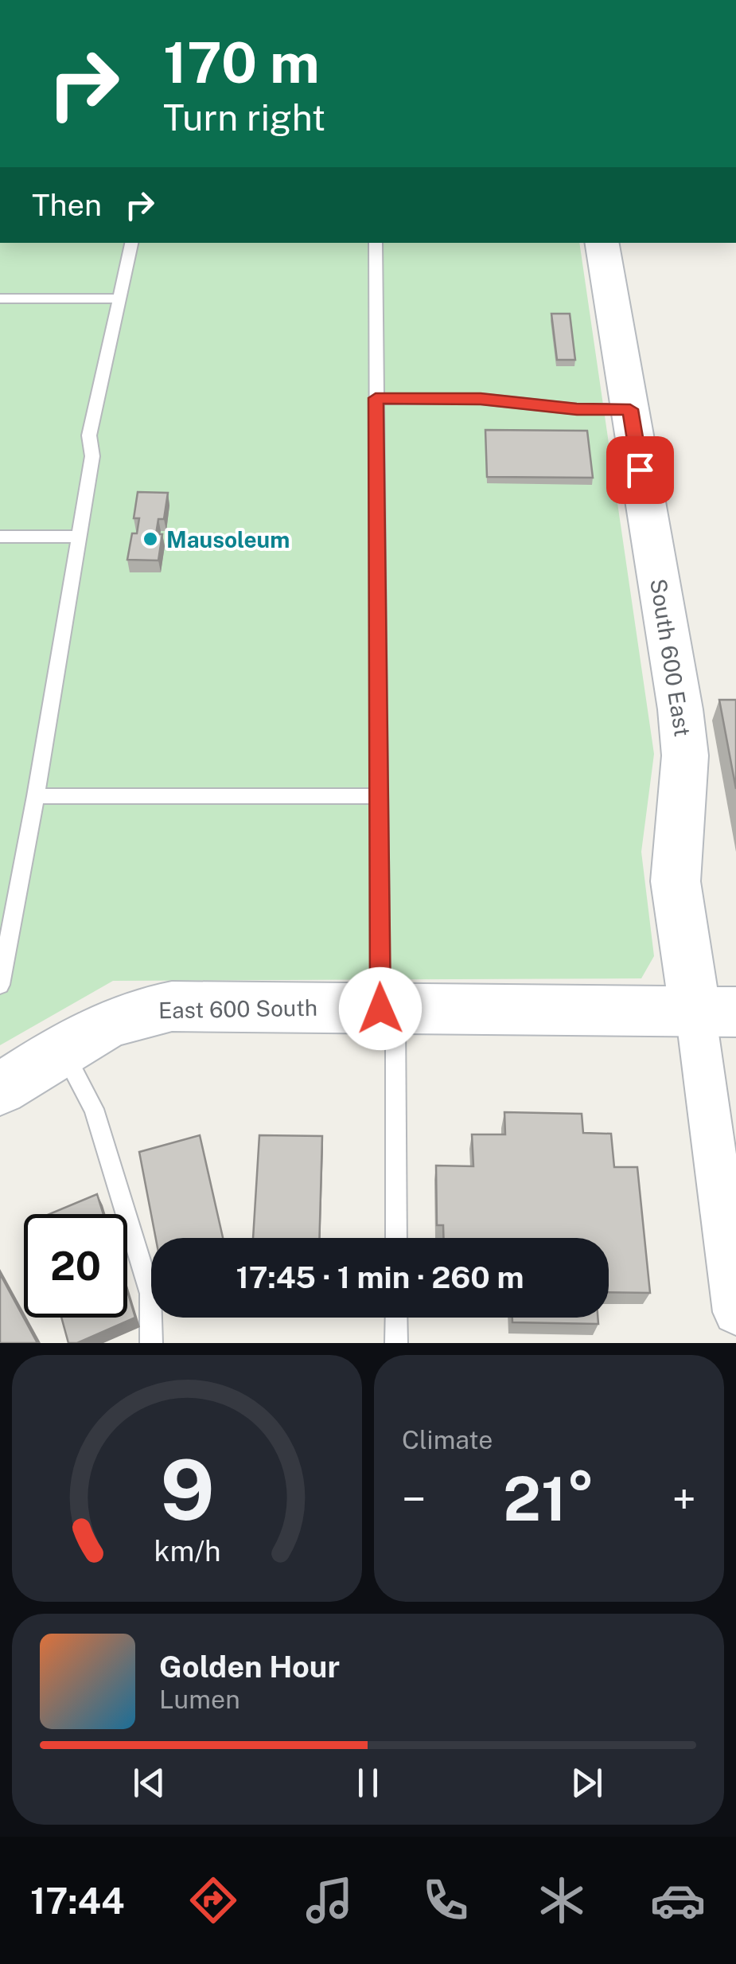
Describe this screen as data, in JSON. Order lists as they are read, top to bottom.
{
  "streets": {
    "street": ["South 600 East", "East 600 South"]
  },
  "crossings": [
    ["South 600 East", "East 600 South"]
  ],
  "places": ["Mausoleum"],
  "page": {
    "turn": ["170 m", "Turn right"],
    "then": "Then",
    "limit": "20",
    "trip": "17:45 · 1 min · 260 m",
    "tile": "Climate",
    "heat": ["−", "21°", "+"],
    "song": ["Golden Hour", "Lumen"],
    "tabs": "17:44",
    "gauge": ["9", "km/h"]
  }
}
